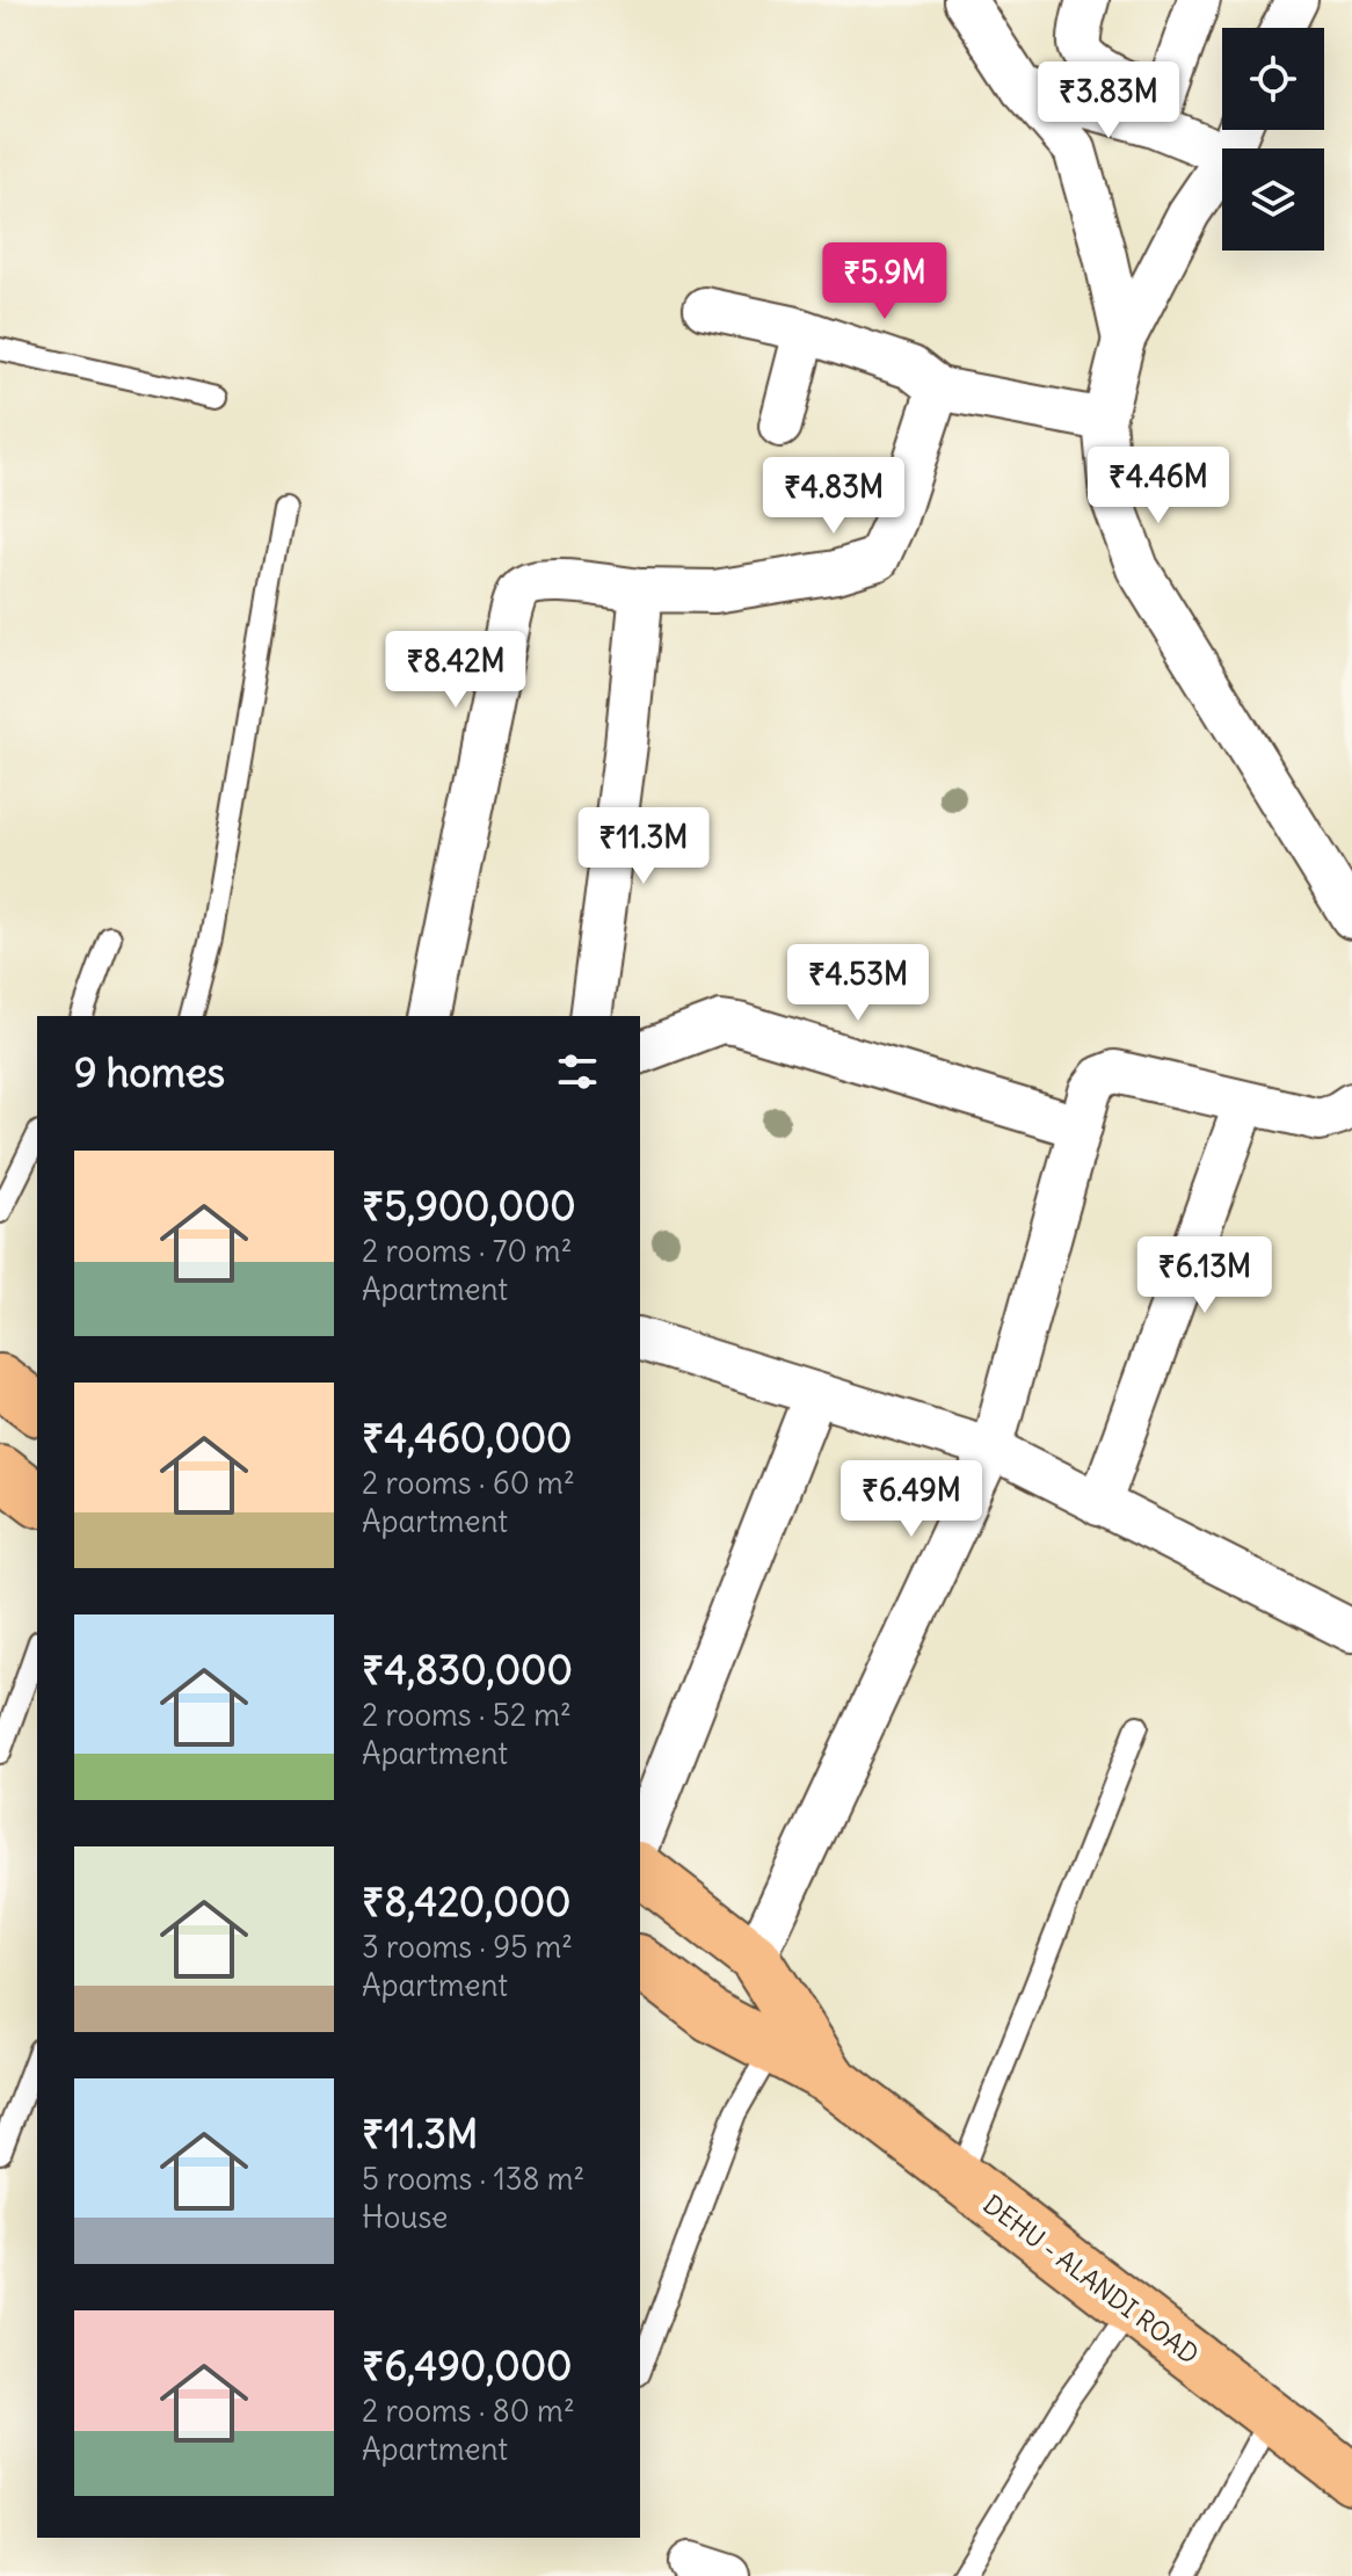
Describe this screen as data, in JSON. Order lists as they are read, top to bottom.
{
  "streets": {
    "main road": ["DEHU - ALANDI ROAD"]
  },
  "page": {
    "price": [
      "₹3.83M",
      "₹5.9M",
      "₹4.46M",
      "₹4.83M",
      "₹8.42M",
      "₹11.3M",
      "₹4.53M",
      "₹6.13M",
      "₹6.49M"
    ],
    "heading": "9 homes",
    "list": [
      {
        "name": "₹5,900,000",
        "note": "2 rooms · 70 m² · Apartment"
      },
      {
        "name": "₹4,460,000",
        "note": "2 rooms · 60 m² · Apartment"
      },
      {
        "name": "₹4,830,000",
        "note": "2 rooms · 52 m² · Apartment"
      },
      {
        "name": "₹8,420,000",
        "note": "3 rooms · 95 m² · Apartment"
      },
      {
        "name": "₹11.3M",
        "note": "5 rooms · 138 m² · House"
      },
      {
        "name": "₹6,490,000",
        "note": "2 rooms · 80 m² · Apartment"
      }
    ]
  }
}
